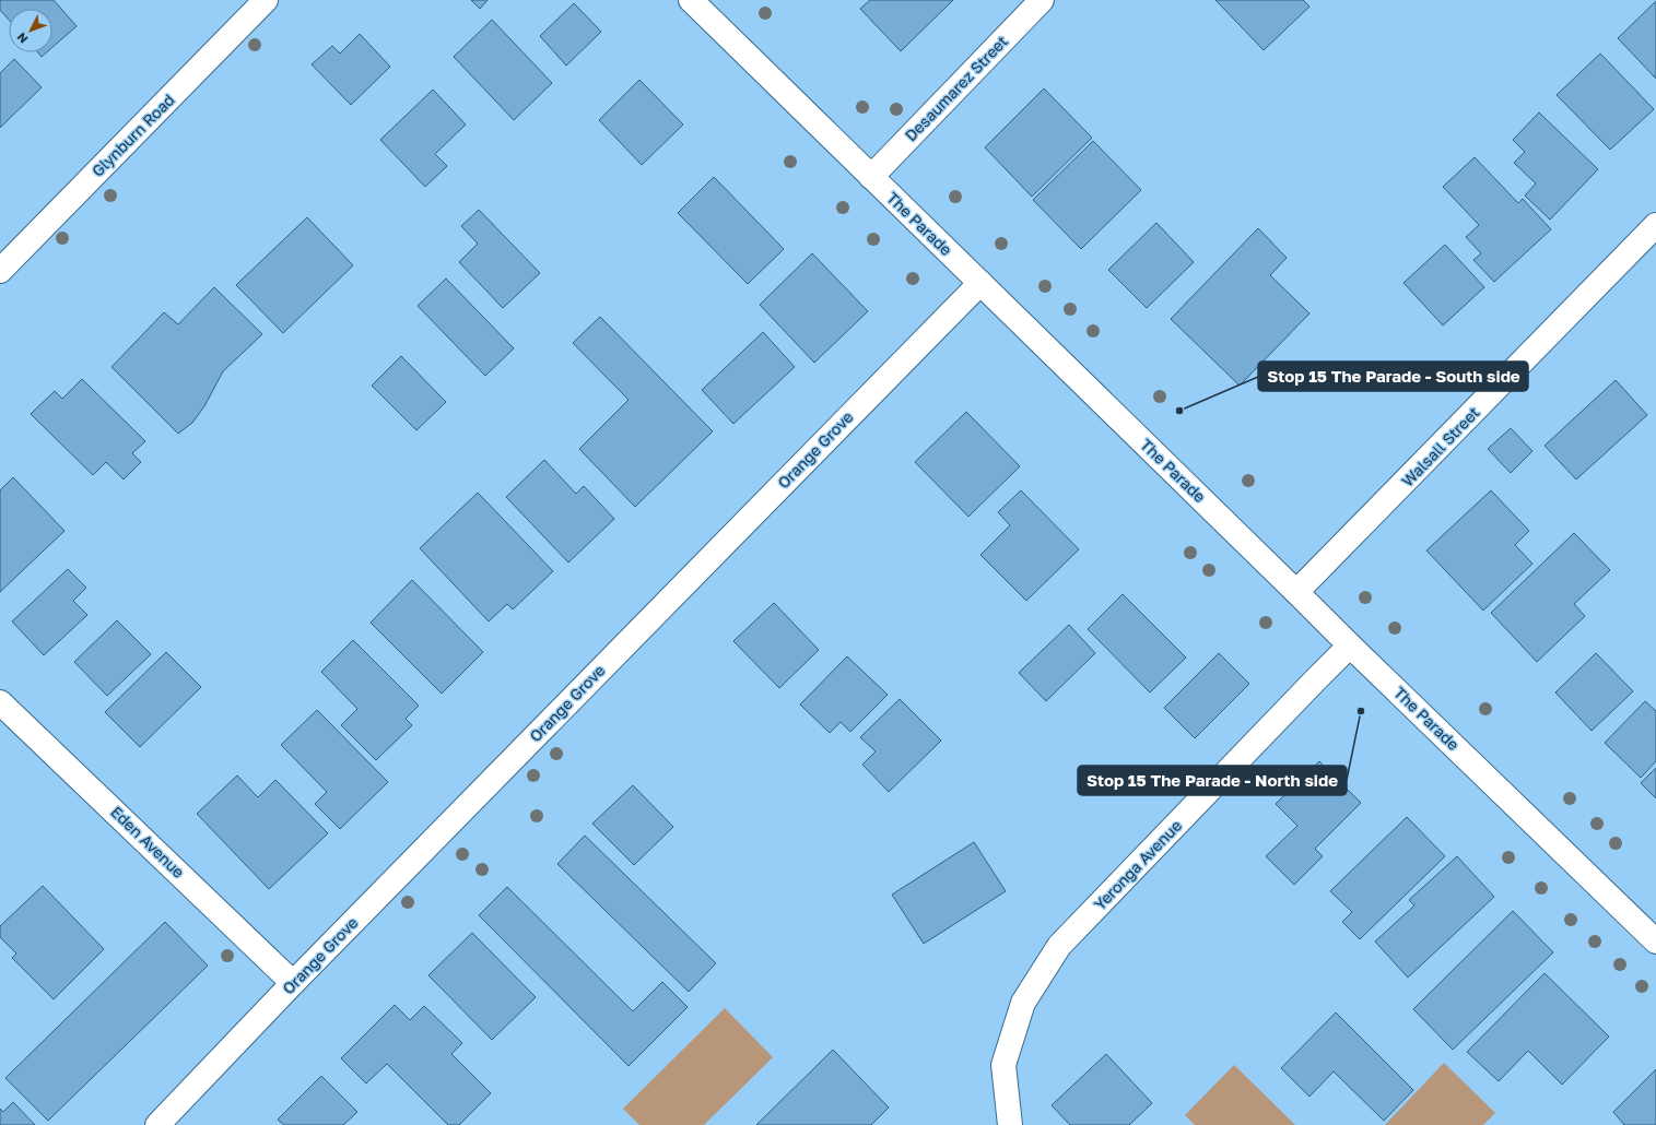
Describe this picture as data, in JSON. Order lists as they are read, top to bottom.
{
  "streets": {
    "street": [
      "Desaumarez Street",
      "Glynburn Road",
      "The Parade",
      "Walsall Street",
      "Orange Grove",
      "Eden Avenue",
      "Yeronga Avenue"
    ]
  },
  "crossings": [
    ["Desaumarez Street", "The Parade"],
    ["The Parade", "Walsall Street"],
    ["The Parade", "Orange Grove"],
    ["The Parade", "Yeronga Avenue"],
    ["Orange Grove", "Eden Avenue"]
  ],
  "places": ["Stop 15 The Parade - South side", "Stop 15 The Parade - North side"],
  "north": "bottom left"
}
